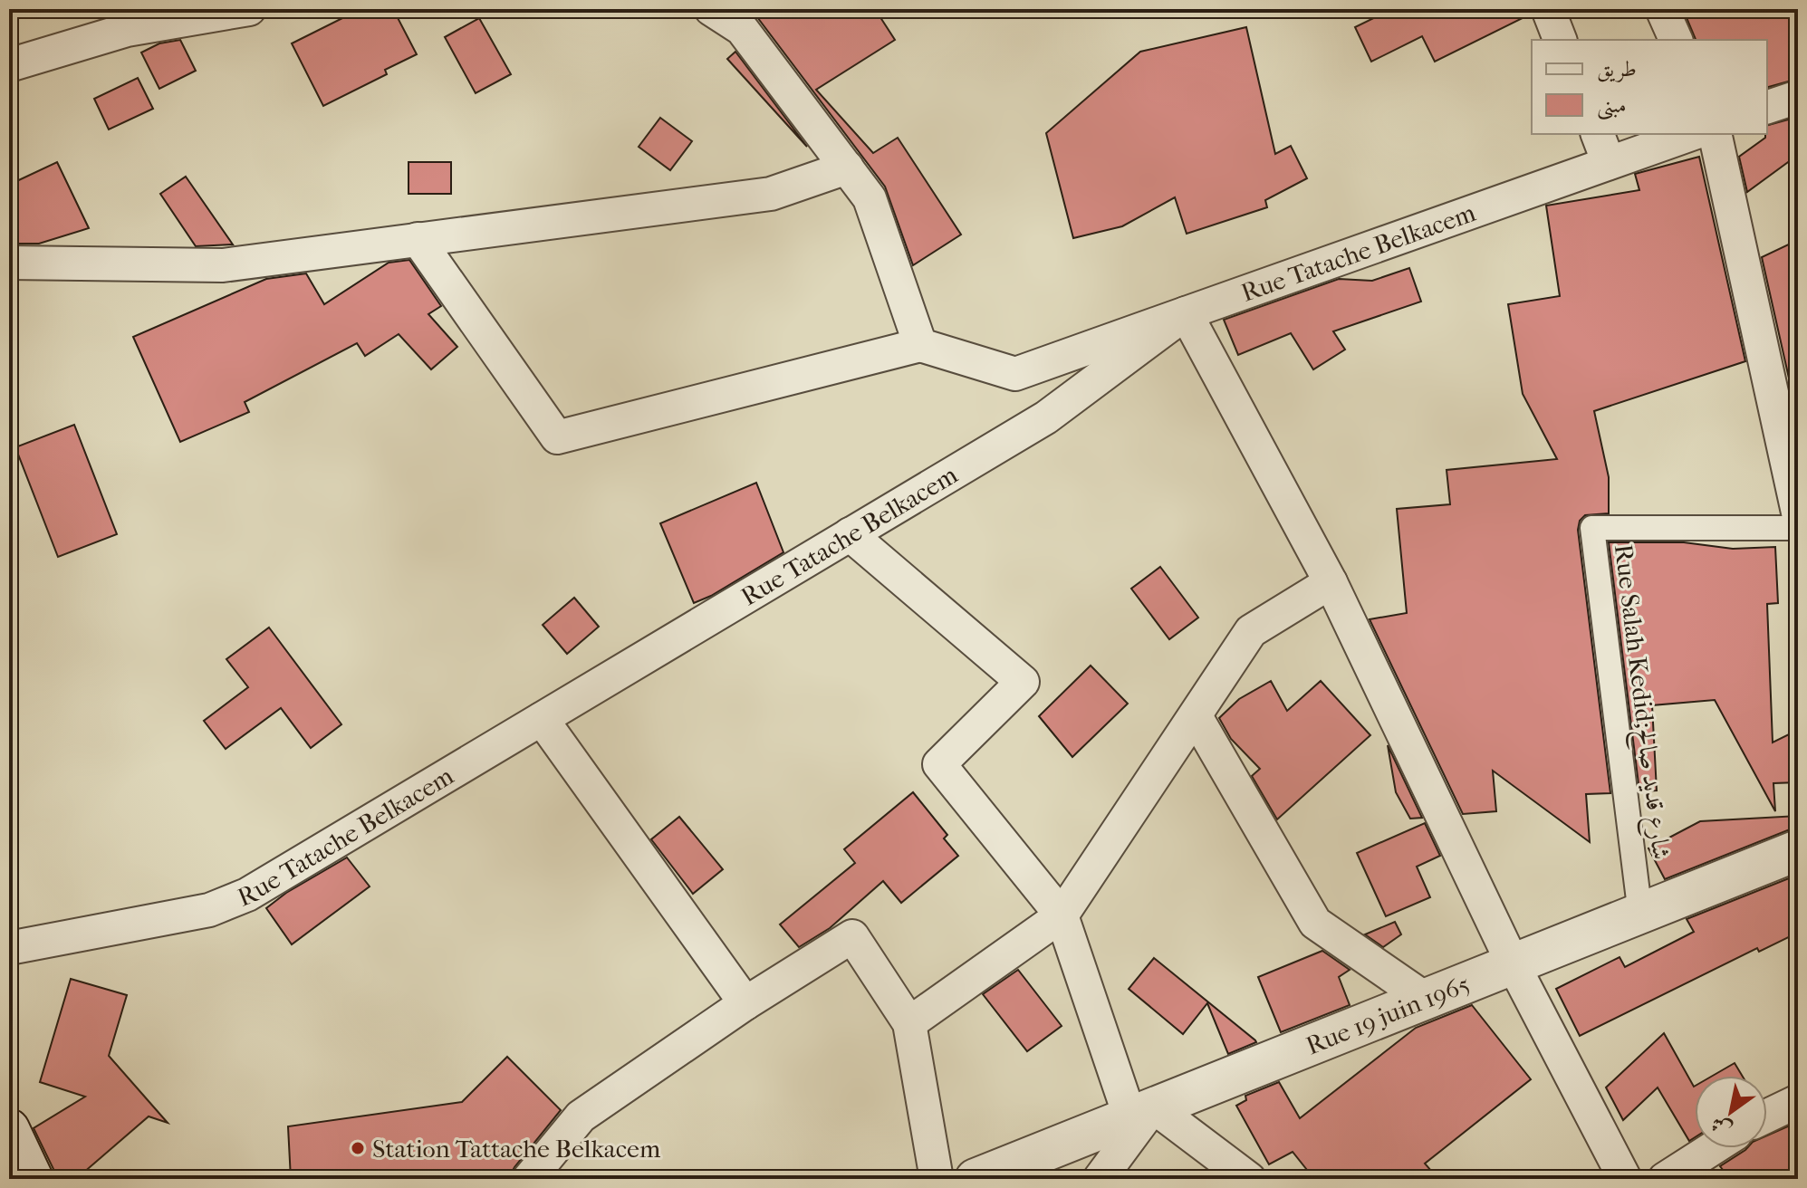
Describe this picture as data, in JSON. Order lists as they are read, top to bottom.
{
  "streets": {
    "street": ["Rue Tatache Belkacem", "Rue Salah Kedid;شارع قديد صالح", "Rue 19 juin 1965"]
  },
  "crossings": [
    ["Rue Salah Kedid;شارع قديد صالح", "Rue 19 juin 1965"]
  ],
  "places": ["Station Tattache Belkacem"],
  "legend": ["طريق", "مبنى"],
  "north": "bottom left"
}
